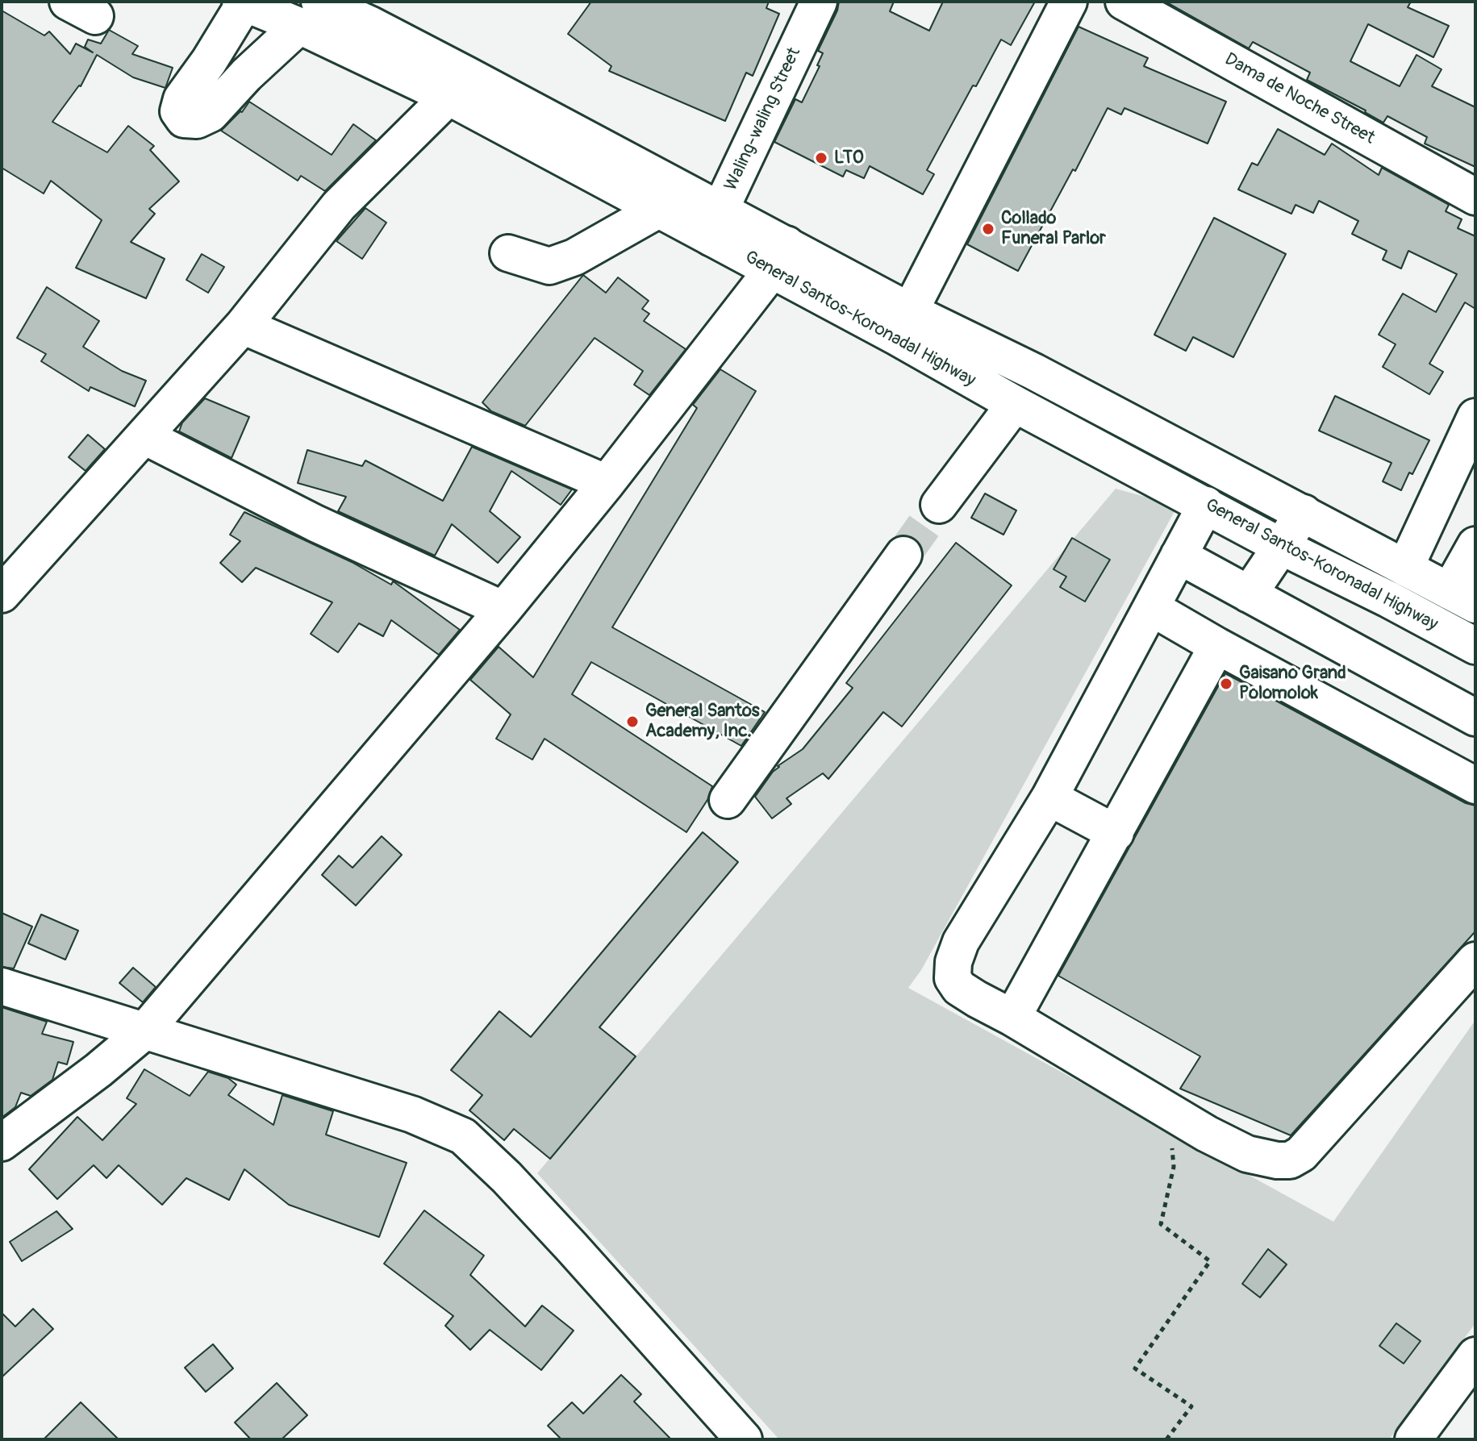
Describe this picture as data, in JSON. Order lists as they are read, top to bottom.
{
  "streets": {
    "main road": ["Dama de Noche Street", "Waling-waling Street", "General Santos-Koronadal Highway"]
  },
  "crossings": [
    ["Waling-waling Street", "General Santos-Koronadal Highway"]
  ],
  "places": [
    "LTO",
    "Collado Funeral Parlor",
    "Gaisano Grand Polomolok",
    "General Santos Academy, Inc."
  ]
}
